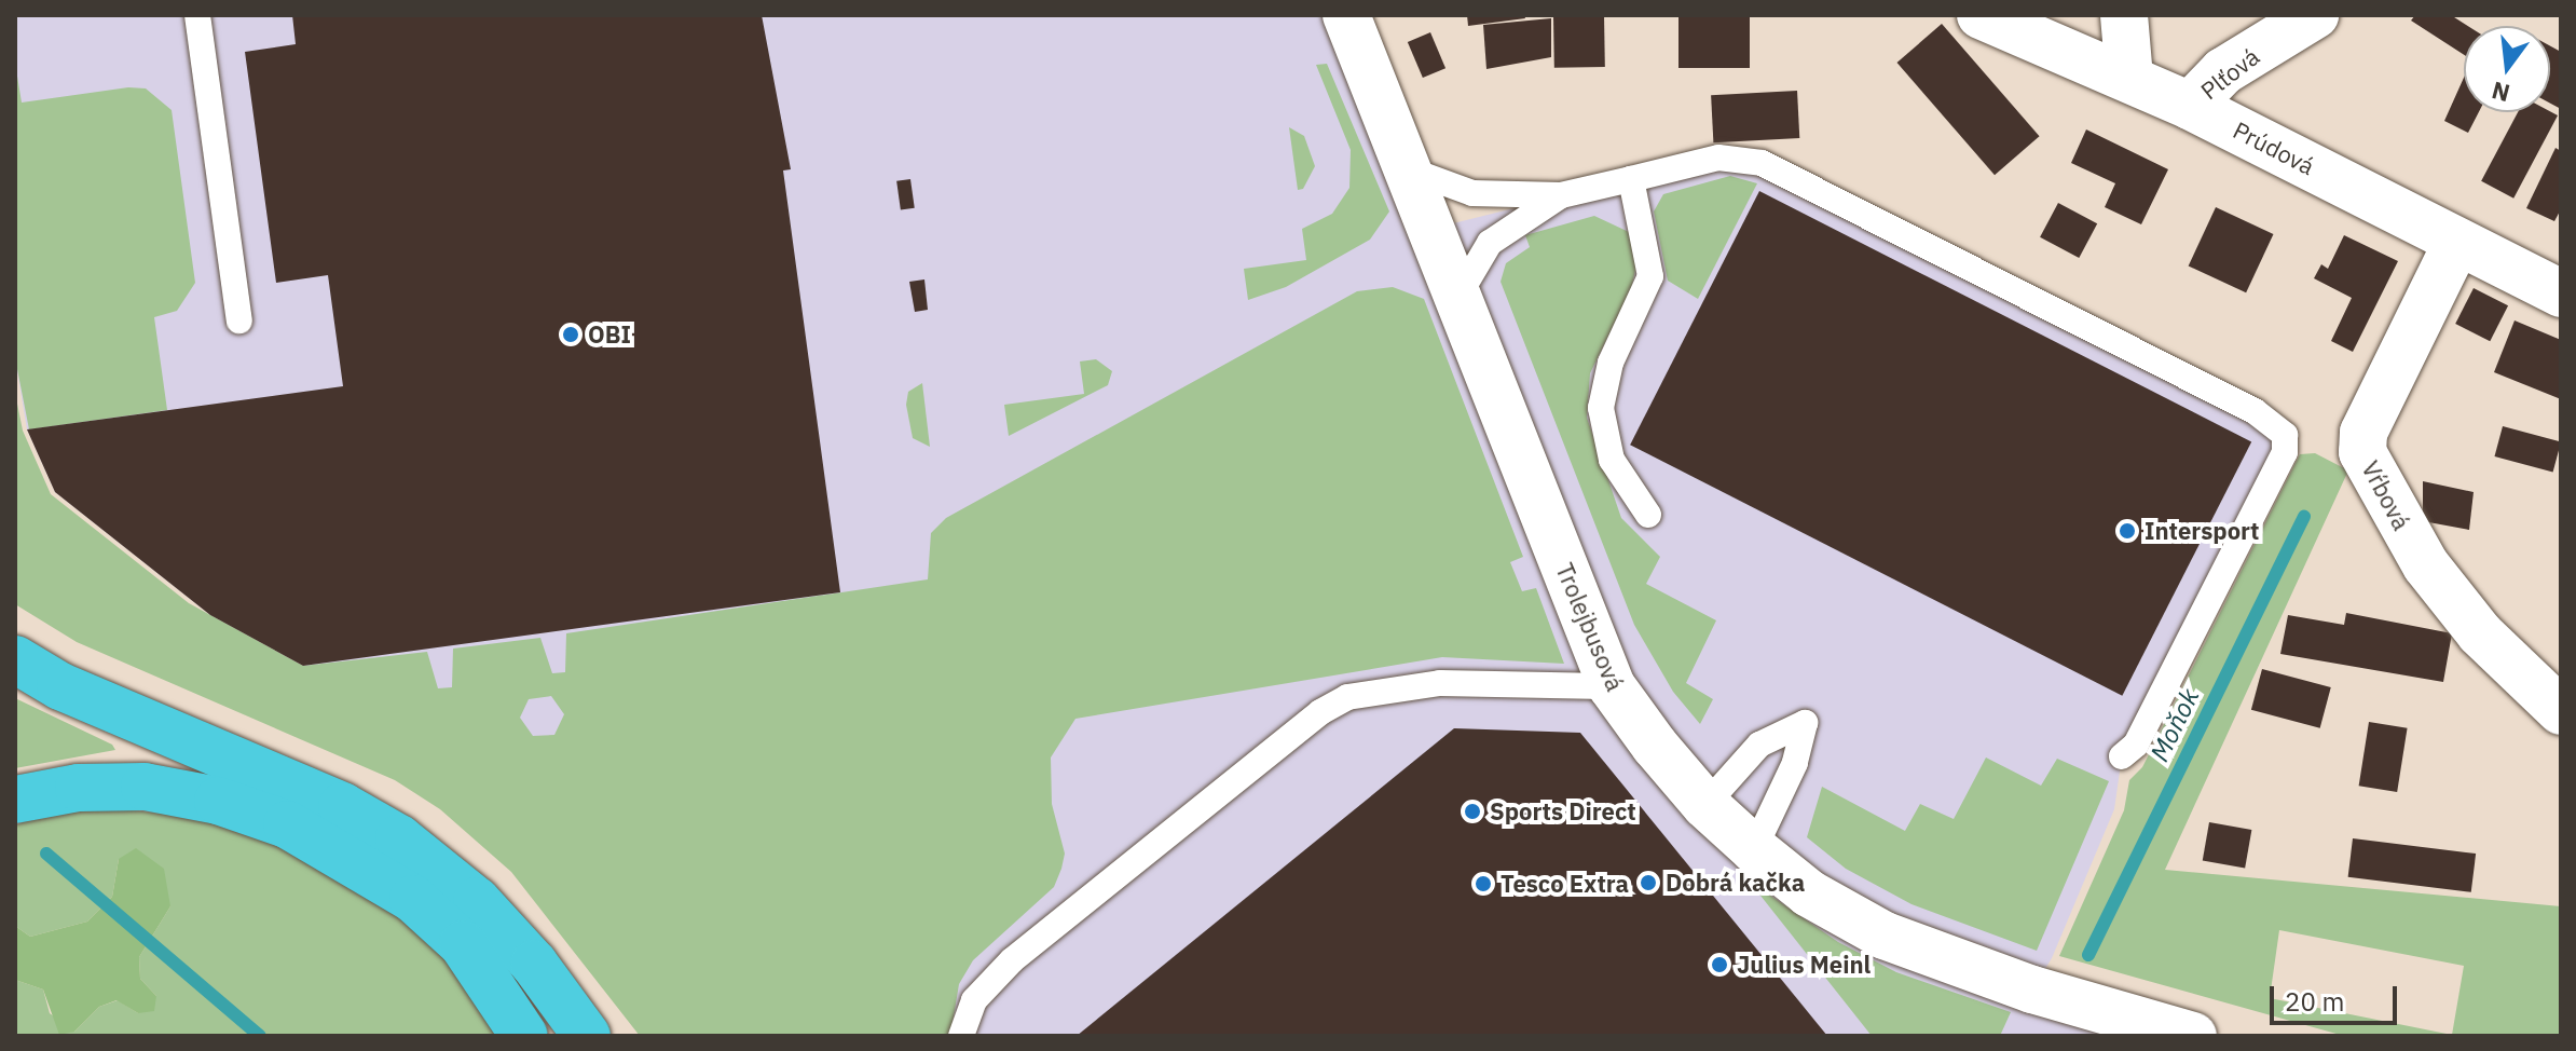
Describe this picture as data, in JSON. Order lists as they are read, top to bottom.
{
  "streets": {
    "street": [
      "Plťová",
      "Prúdová",
      "Vŕbová",
      "Trolejbusová"
    ]
  },
  "crossings": [
    ["Plťová", "Prúdová"],
    ["Prúdová", "Vŕbová"]
  ],
  "water": ["Moňok"],
  "places": [
    "OBI",
    "Intersport",
    "Sports Direct",
    "Dobrá kačka",
    "Tesco Extra",
    "Julius Meinl"
  ],
  "scale_bar": "20 m",
  "north": "bottom"
}
